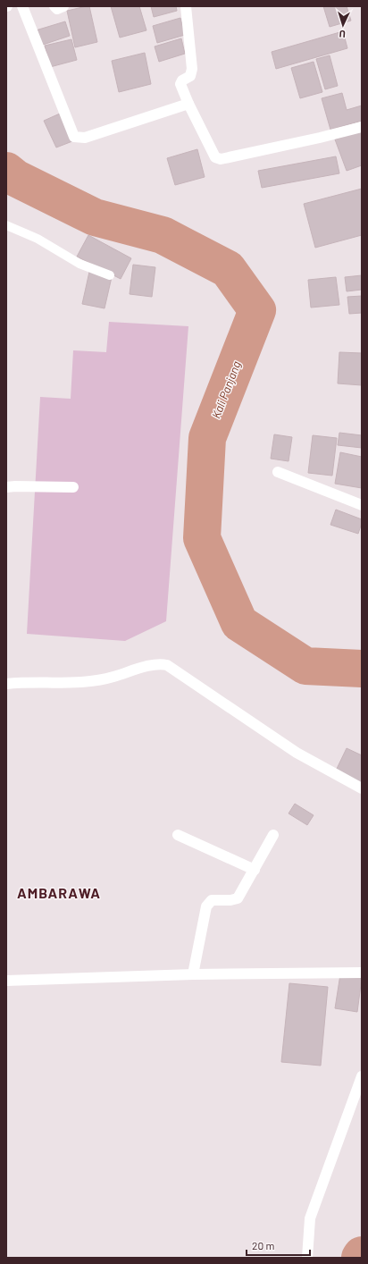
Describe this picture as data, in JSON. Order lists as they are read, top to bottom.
{
  "districts": ["AMBARAWA"],
  "water": ["Kali Panjang"],
  "scale_bar": "20 m",
  "north": "bottom"
}
